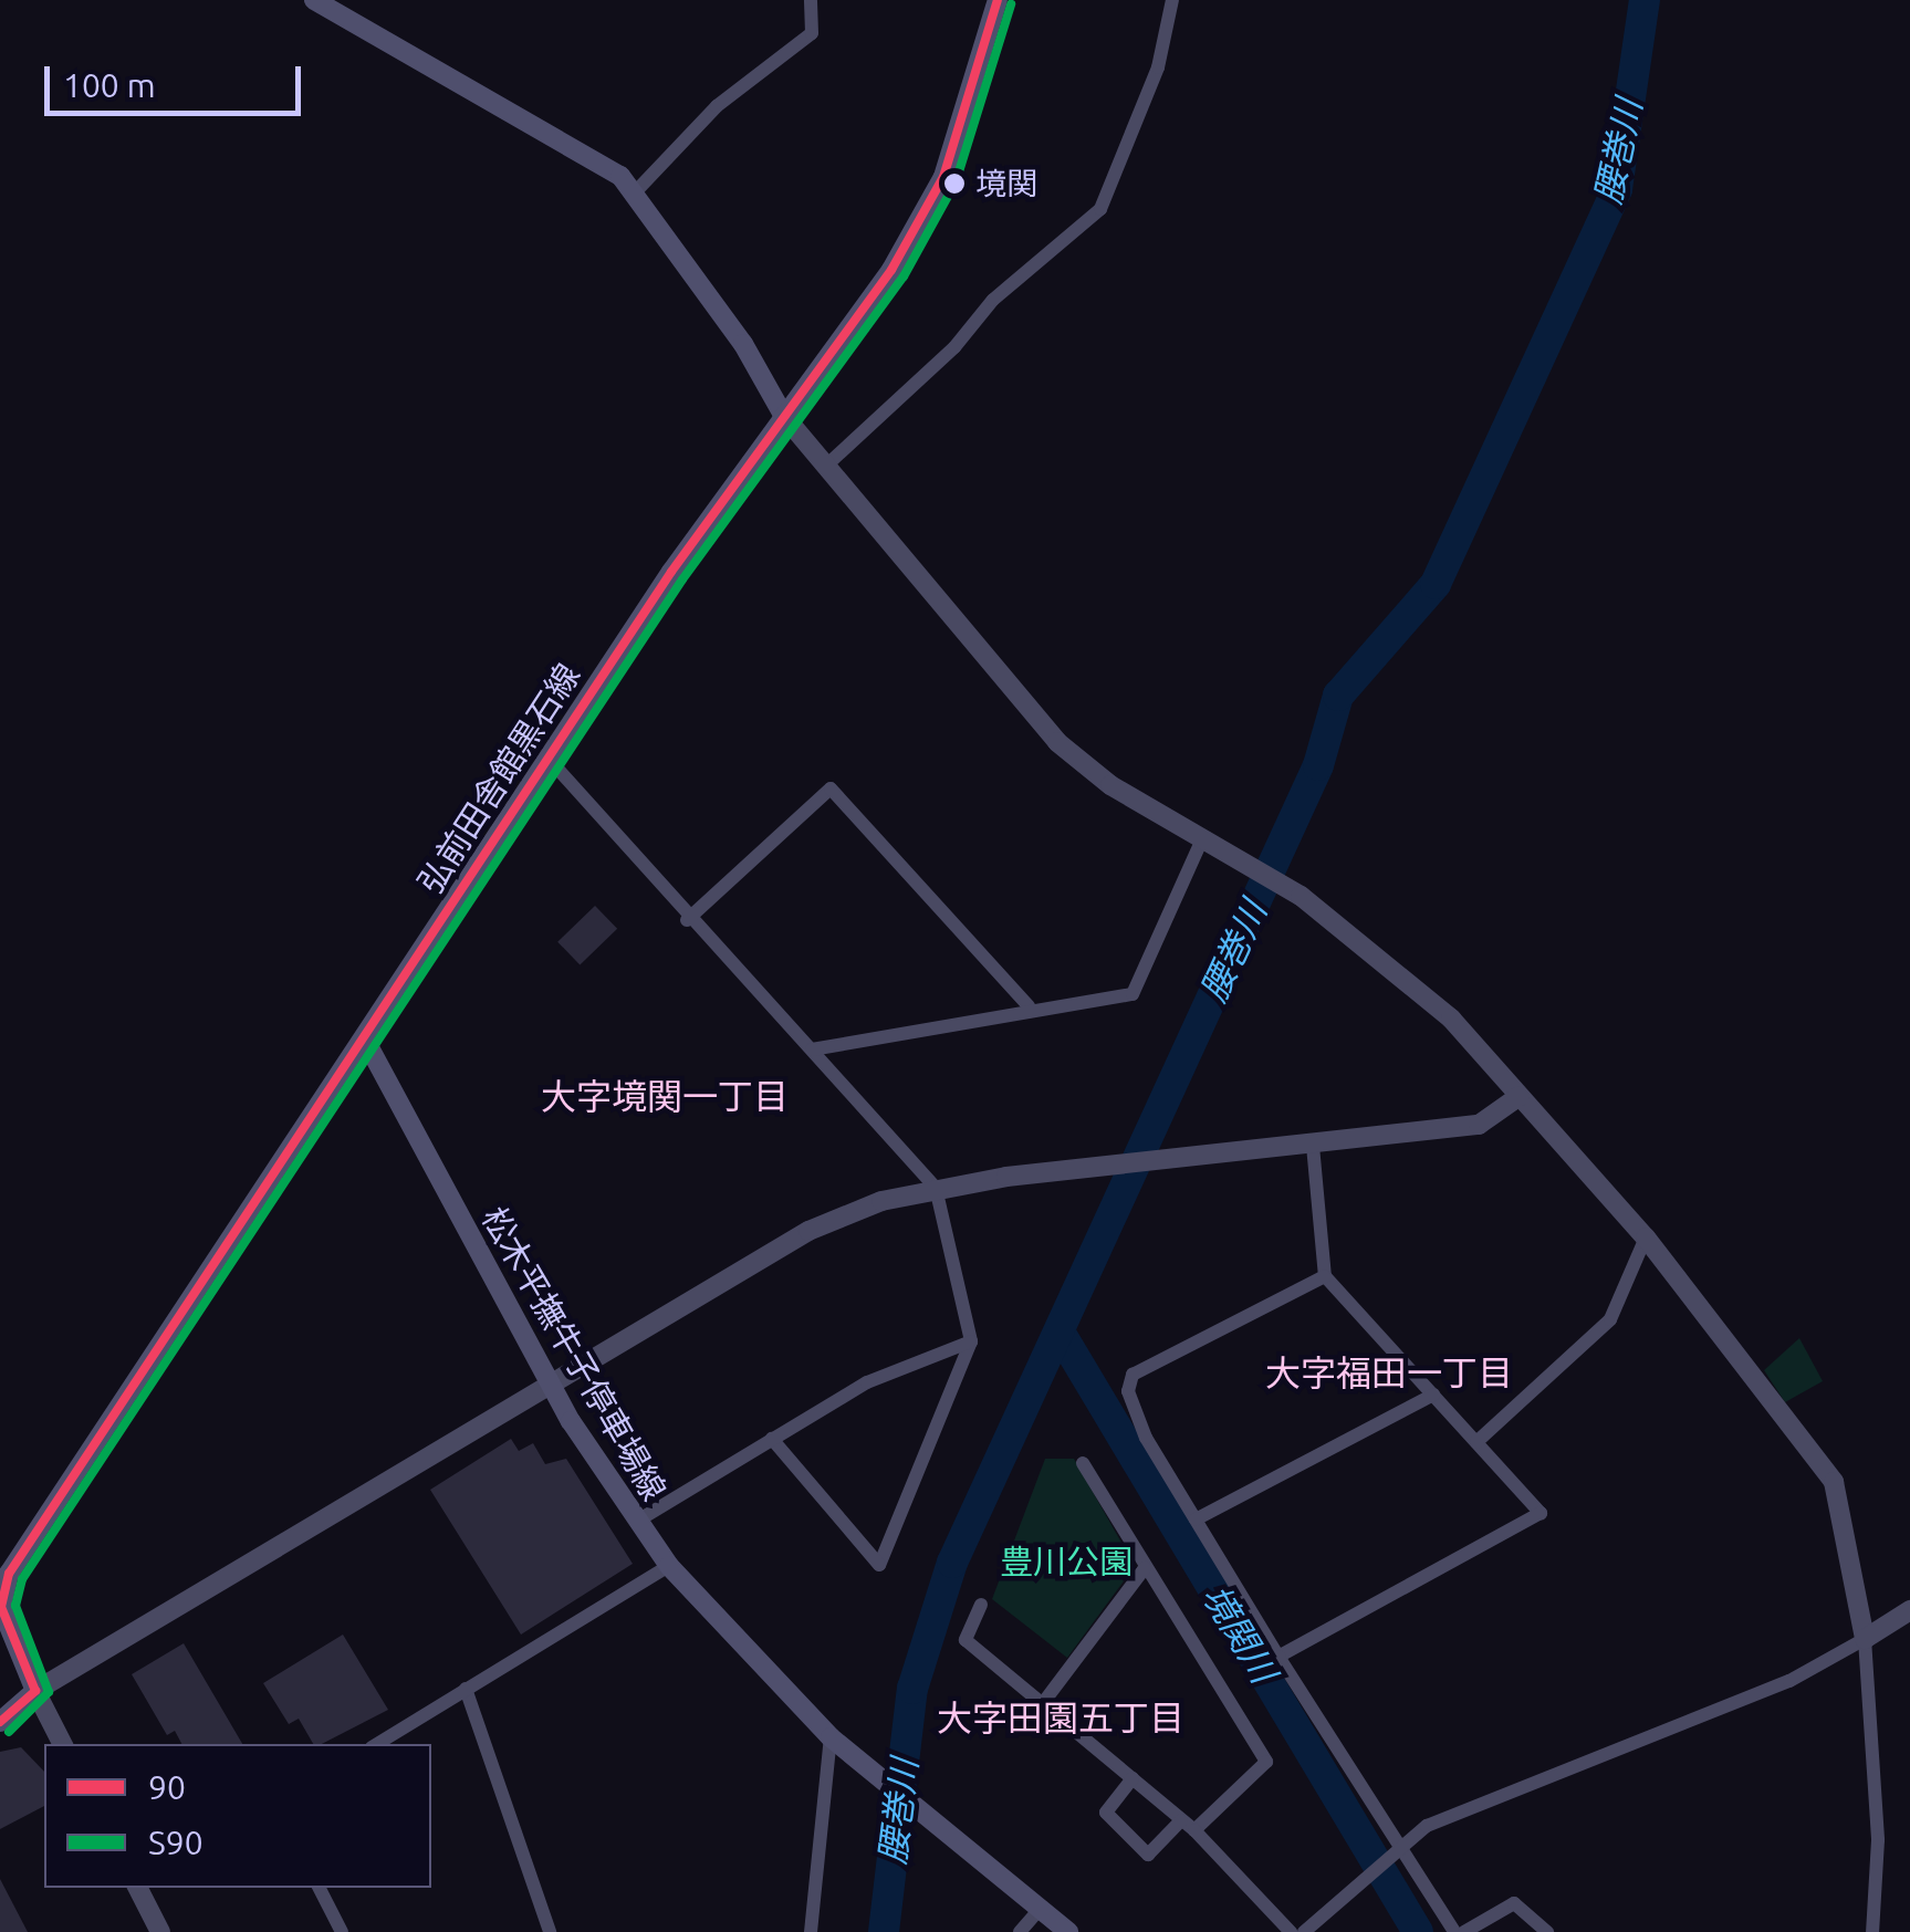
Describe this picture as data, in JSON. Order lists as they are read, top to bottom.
{
  "streets": {
    "main road": ["弘前田舎館黒石線", "松木平撫牛子停車場線"]
  },
  "crossings": [
    ["弘前田舎館黒石線", "松木平撫牛子停車場線"]
  ],
  "districts": ["大字境関一丁目", "大字福田一丁目", "大字田園五丁目"],
  "water": ["腰巻川", "境関川"],
  "parks": ["豊川公園"],
  "places": ["境関"],
  "lines": ["transit line 90", "transit line S90"],
  "legend": ["90", "S90"],
  "scale_bar": "100 m"
}
